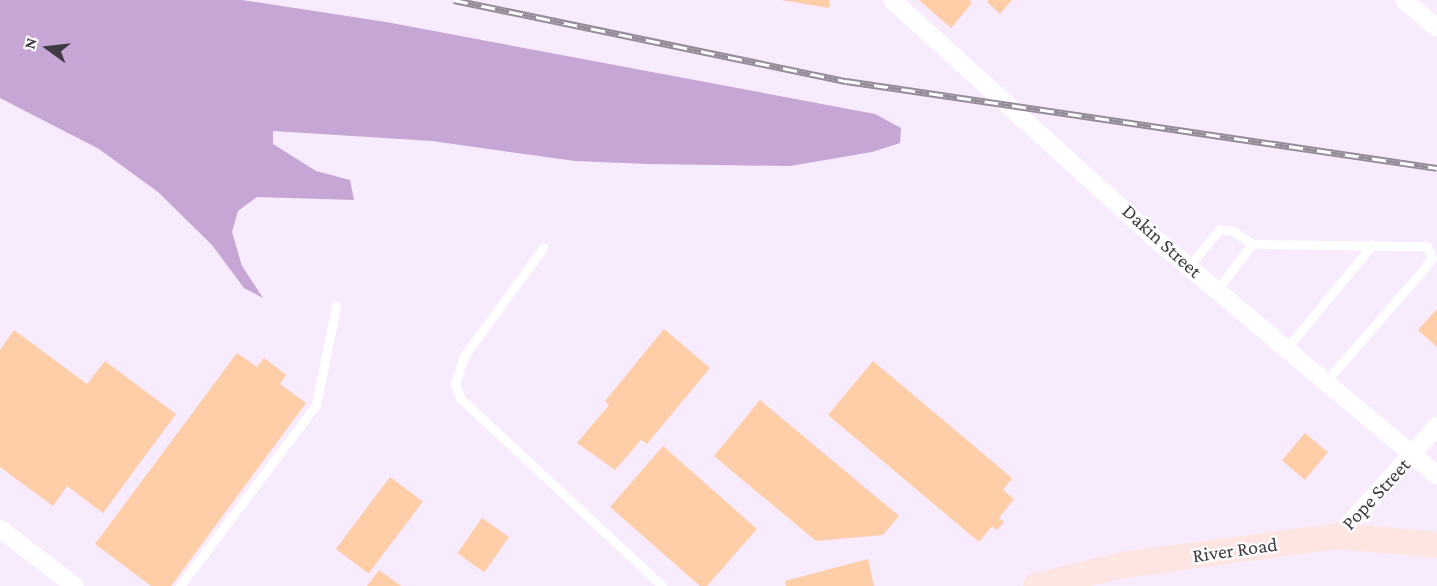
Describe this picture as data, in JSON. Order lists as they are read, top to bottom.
{
  "streets": {
    "main road": ["River Road"],
    "street": ["Dakin Street", "Pope Street"]
  },
  "crossings": [
    ["Dakin Street", "Pope Street"],
    ["Pope Street", "River Road"]
  ],
  "north": "left"
}
